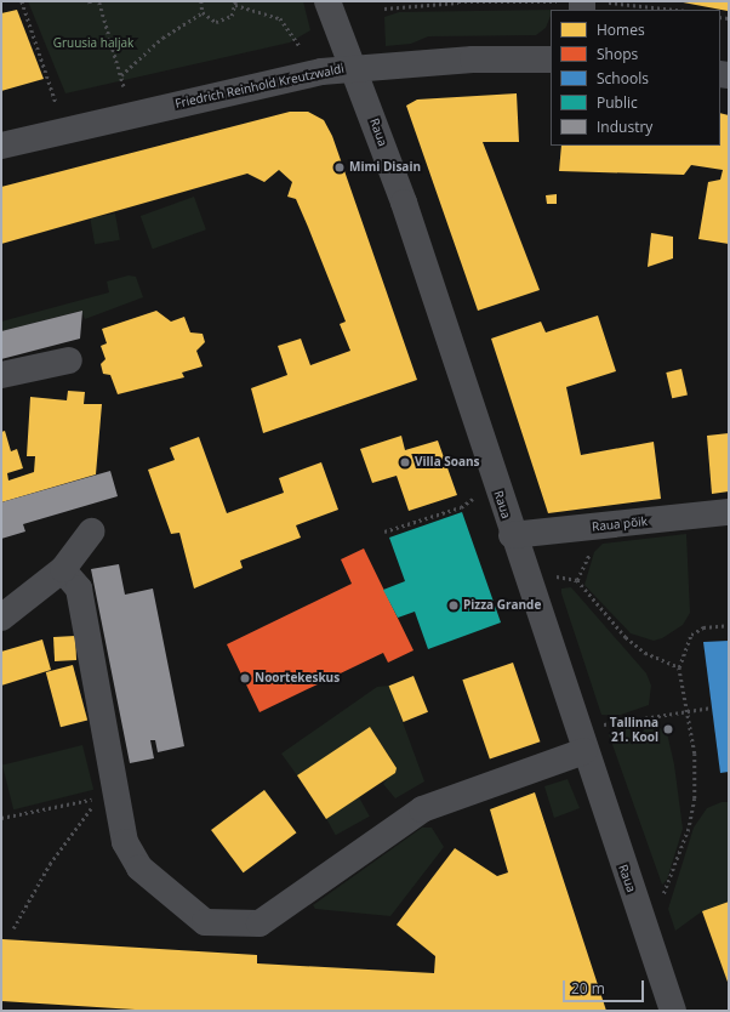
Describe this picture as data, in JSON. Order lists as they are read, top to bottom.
{
  "streets": {
    "street": ["Friedrich Reinhold Kreutzwaldi", "Raua", "Raua põik"]
  },
  "crossings": [
    ["Friedrich Reinhold Kreutzwaldi", "Raua"],
    ["Raua", "Raua põik"]
  ],
  "parks": ["Gruusia haljak"],
  "places": [
    "Mimi Disain",
    "Villa Soans",
    "Pizza Grande",
    "Noortekeskus",
    "Tallinna 21. Kool"
  ],
  "legend": [
    "Homes",
    "Shops",
    "Schools",
    "Public",
    "Industry"
  ],
  "scale_bar": "20 m"
}
